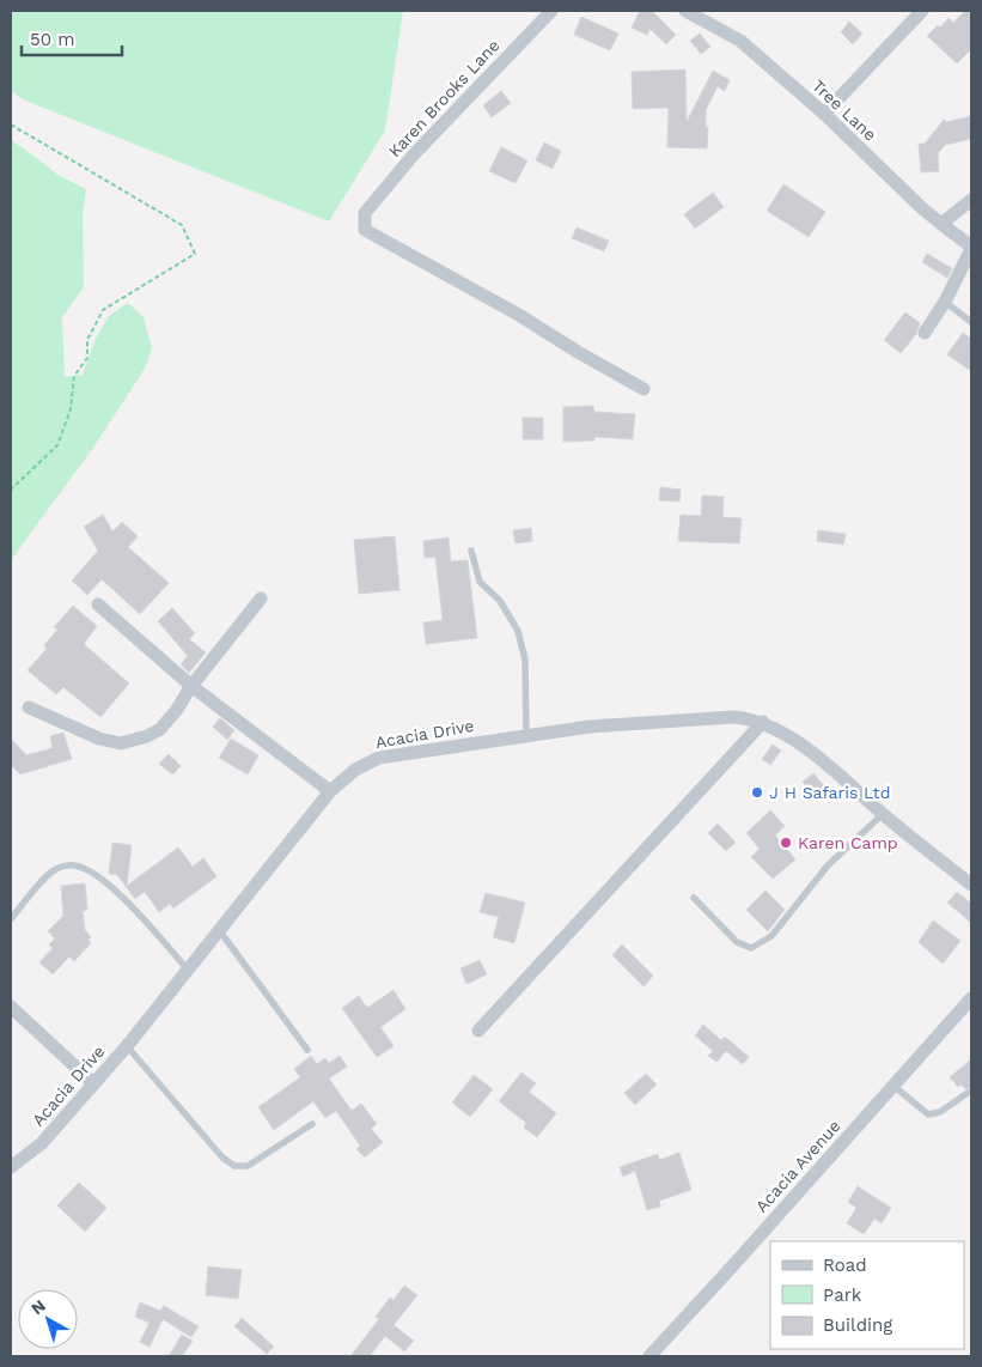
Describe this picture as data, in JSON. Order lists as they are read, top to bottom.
{
  "streets": {
    "street": [
      "Karen Brooks Lane",
      "Tree Lane",
      "Acacia Drive",
      "Acacia Avenue"
    ]
  },
  "places": ["J H Safaris Ltd", "Karen Camp"],
  "legend": ["Road", "Park", "Building"],
  "scale_bar": "50 m",
  "north": "top left"
}
